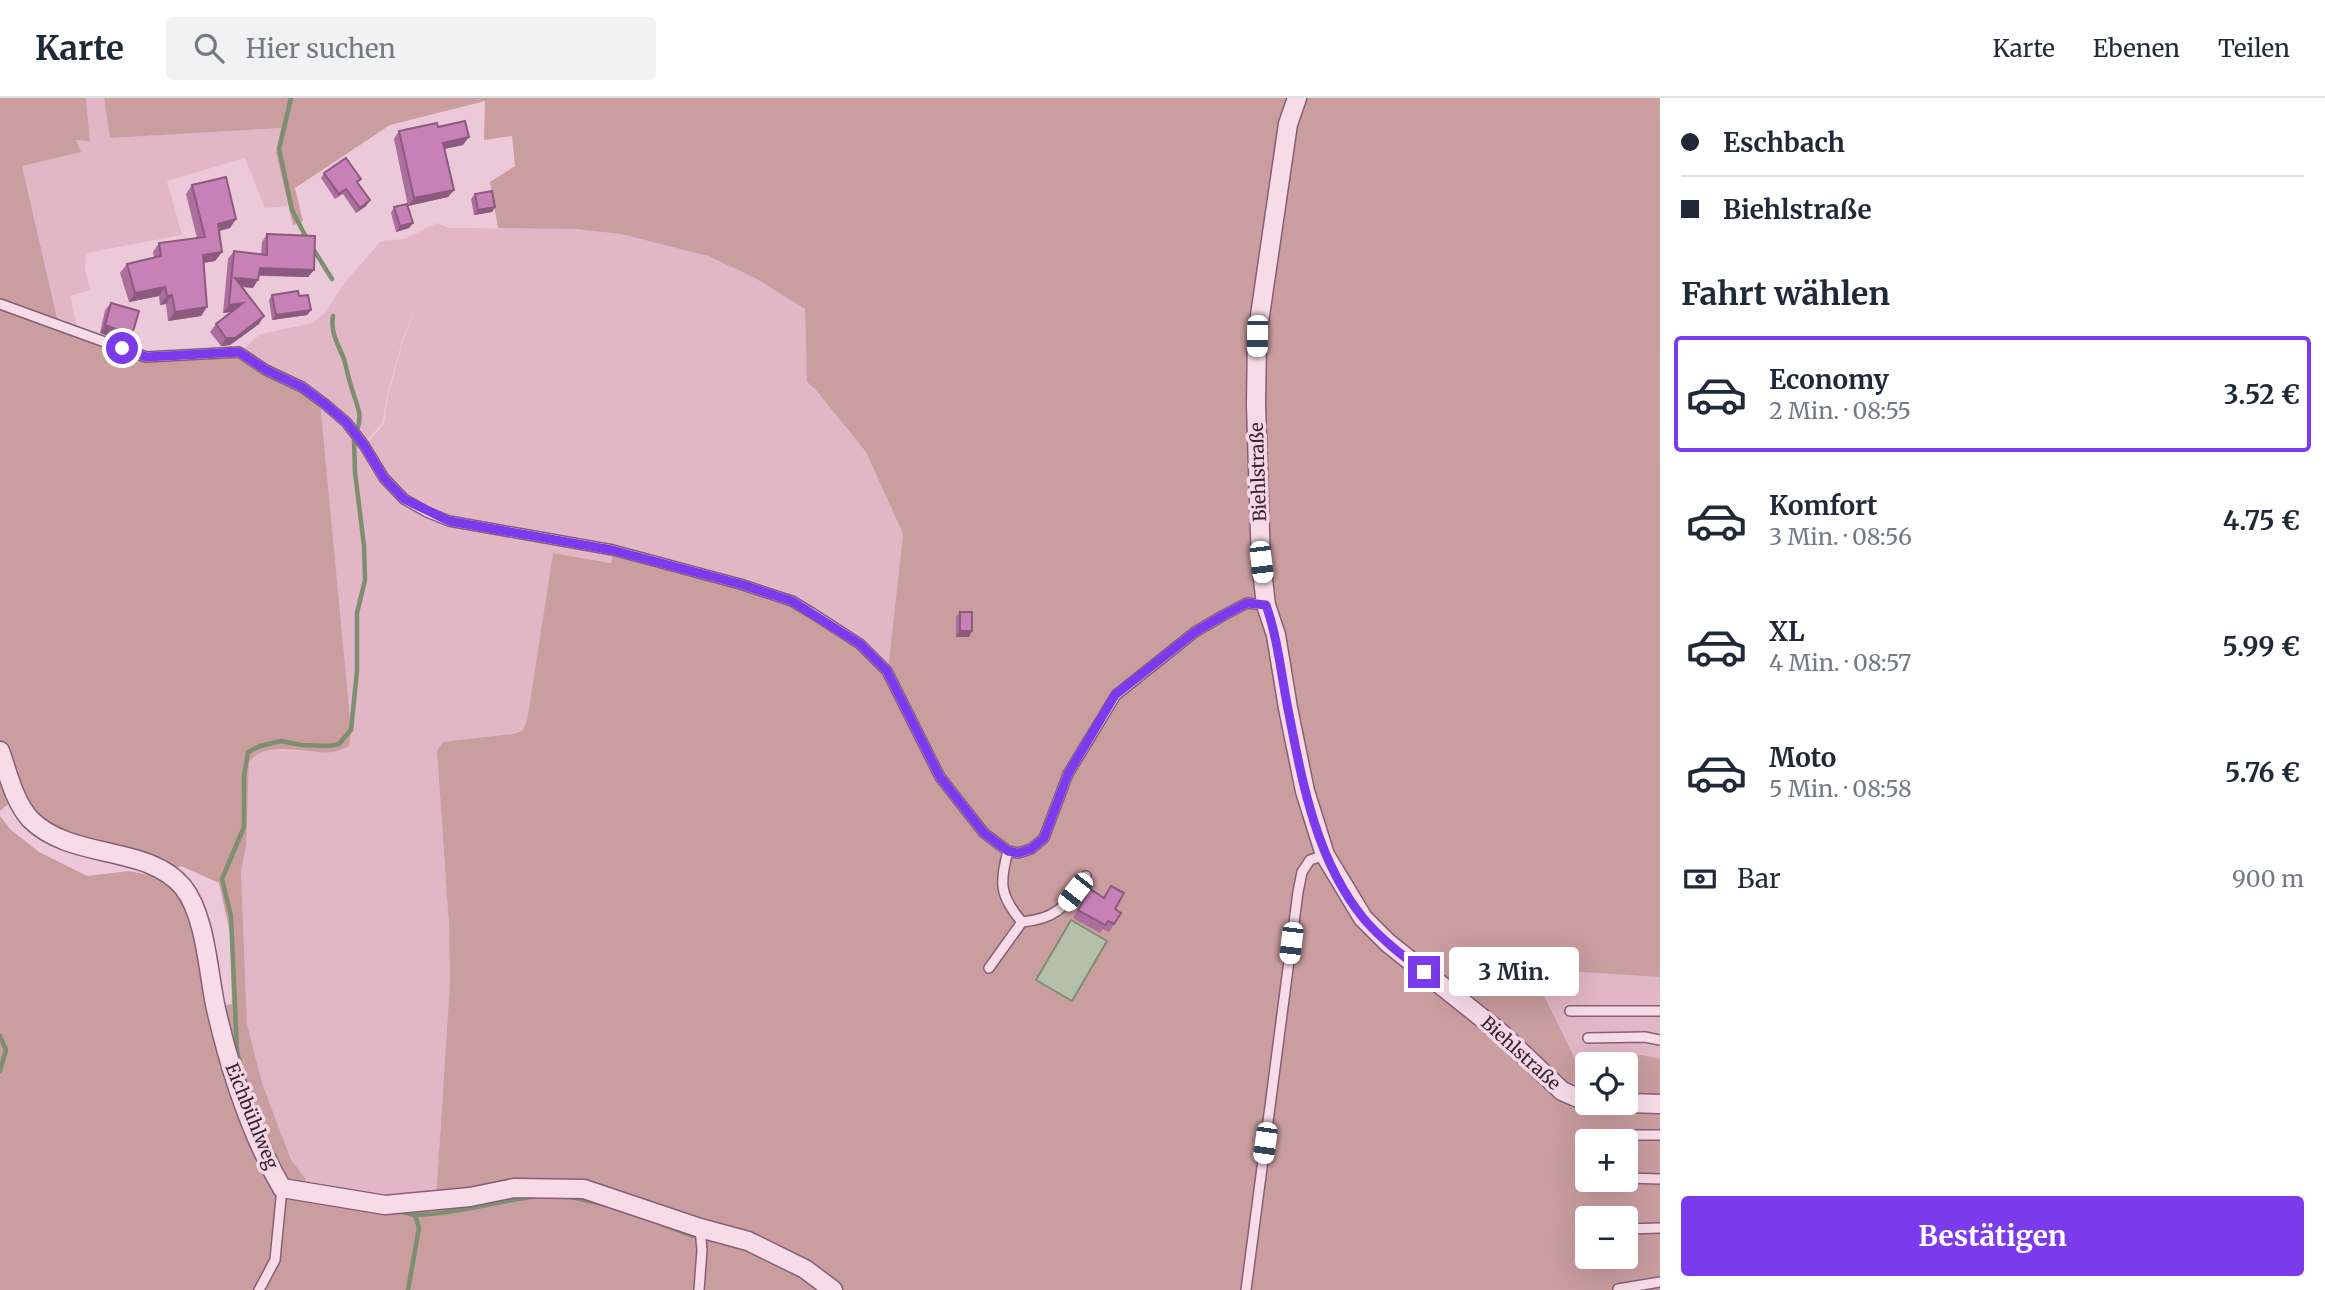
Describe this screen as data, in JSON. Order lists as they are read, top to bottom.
{
  "streets": {
    "street": ["Biehlstraße", "Eichbühlweg"]
  },
  "page": {
    "header": "Karte",
    "search": "Hier suchen",
    "nav": ["Karte", "Ebenen", "Teilen"],
    "banner": ["Eschbach", "Biehlstraße"],
    "heading": "Fahrt wählen",
    "list": [
      {
        "name": "Economy",
        "note": "2 Min. · 08:55",
        "value": "3.52 €"
      },
      {
        "name": "Komfort",
        "note": "3 Min. · 08:56",
        "value": "4.75 €"
      },
      {
        "name": "XL",
        "note": "4 Min. · 08:57",
        "value": "5.99 €"
      },
      {
        "name": "Moto",
        "note": "5 Min. · 08:58",
        "value": "5.76 €"
      }
    ],
    "pay": ["Bar", "900 m"],
    "bubble": "3 Min.",
    "map_buttons": ["+", "−"],
    "buttons": "Bestätigen"
  }
}
